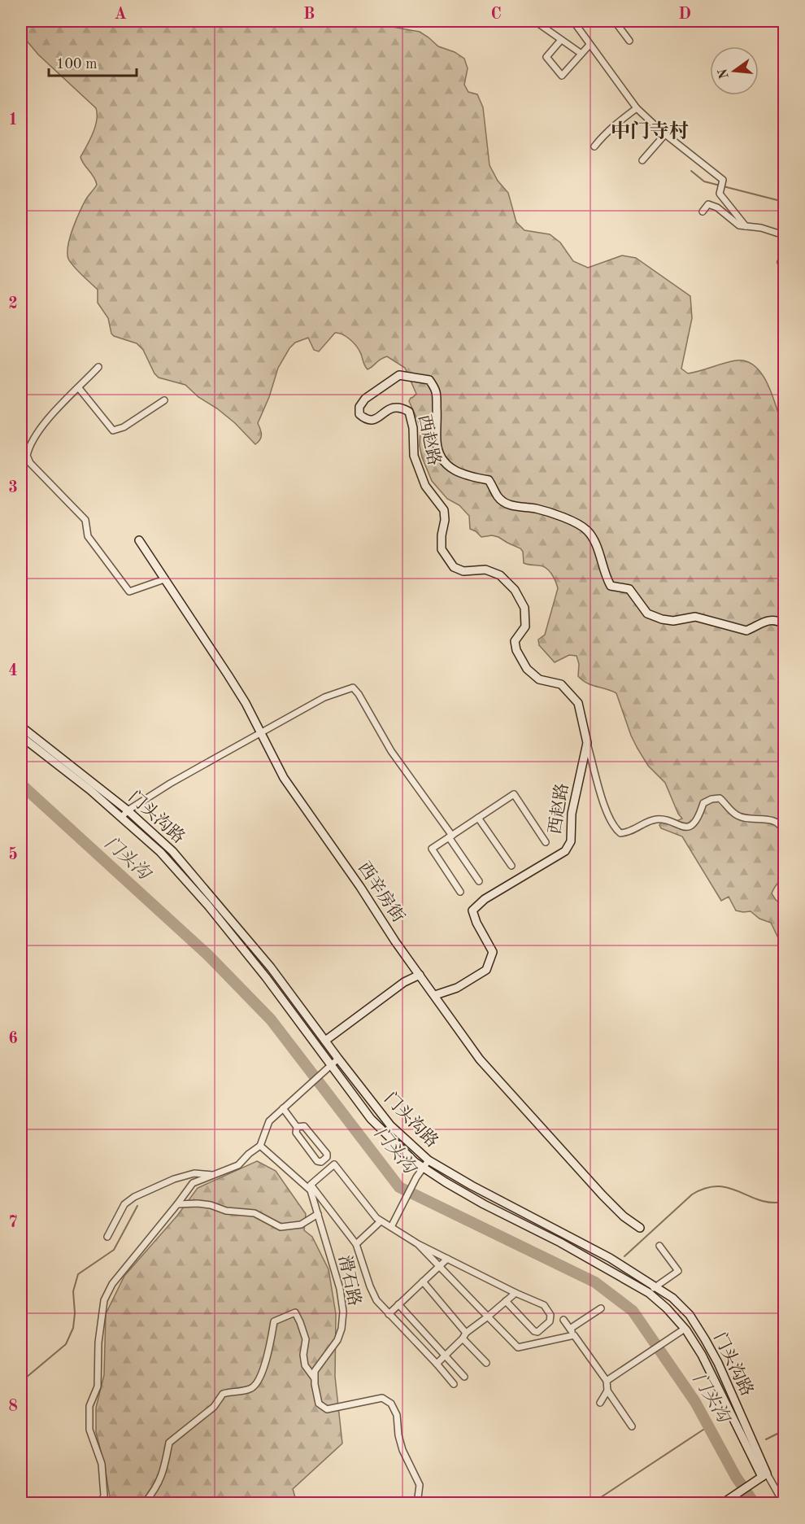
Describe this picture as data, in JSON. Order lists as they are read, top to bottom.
{
  "streets": {
    "street": [
      "西赵路",
      "门头沟路",
      "西辛房街",
      "滑石路"
    ]
  },
  "crossings": [
    ["西赵路", "西辛房街"]
  ],
  "districts": ["中门寺村"],
  "water": ["门头沟"],
  "scale_bar": "100 m",
  "north": "left",
  "grid": {
    "columns": [
      "A",
      "B",
      "C",
      "D"
    ],
    "rows": [
      "1",
      "2",
      "3",
      "4",
      "5",
      "6",
      "7",
      "8"
    ]
  }
}
